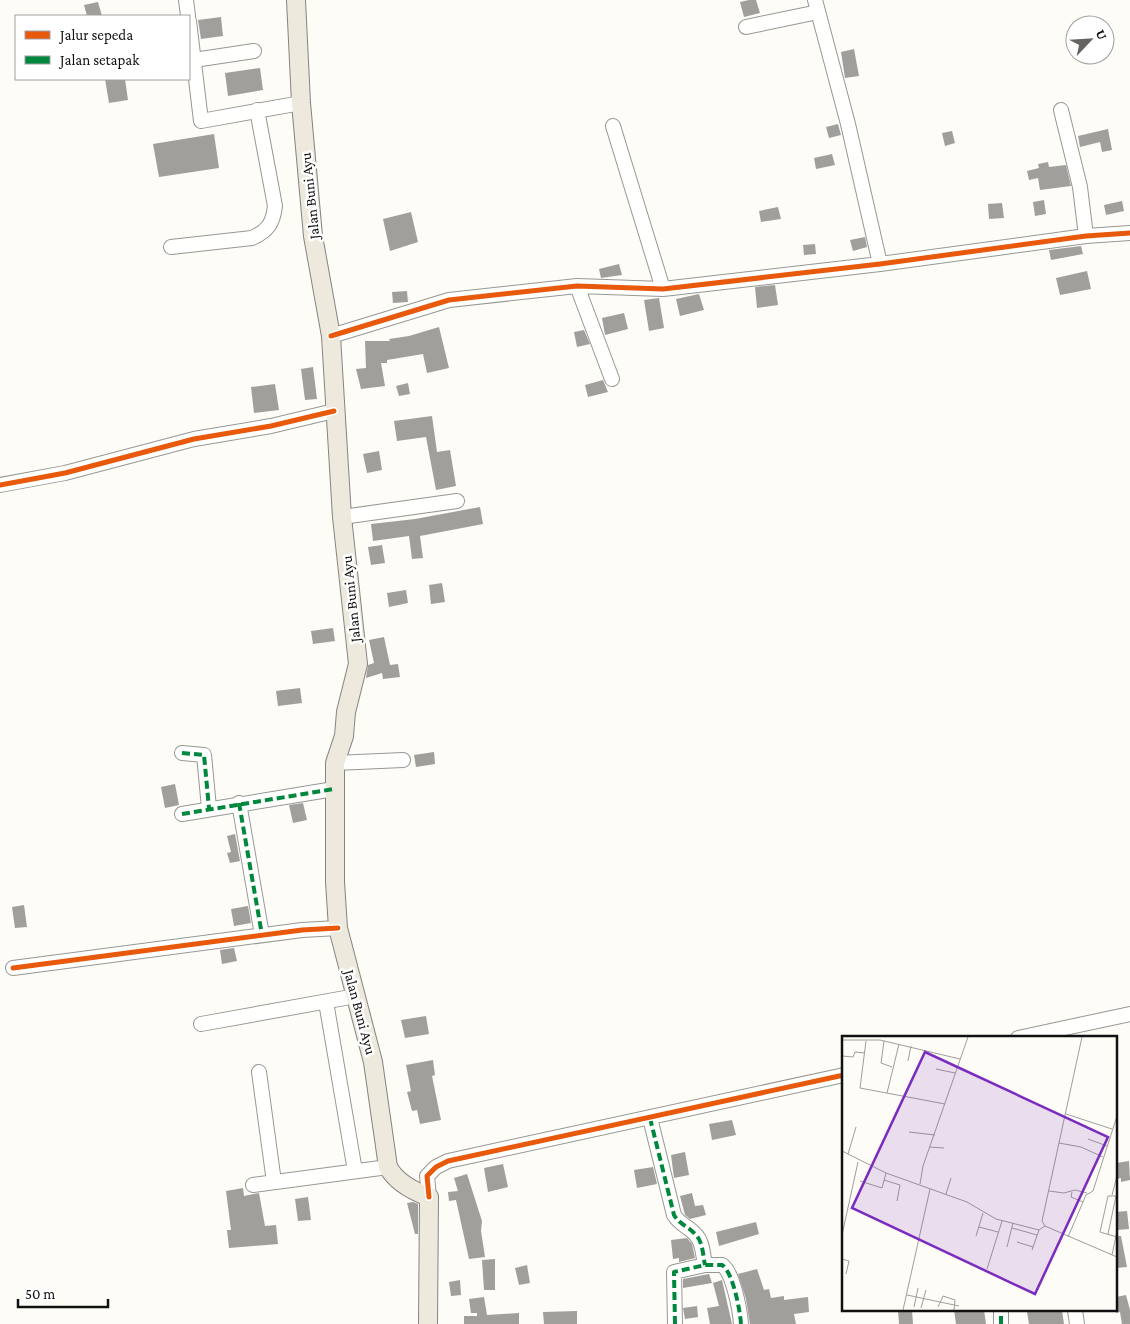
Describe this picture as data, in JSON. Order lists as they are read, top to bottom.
{
  "streets": {
    "main road": ["Jalan Buni Ayu"]
  },
  "legend": ["Jalur sepeda", "Jalan setapak"],
  "scale_bar": "50 m",
  "north": "top right"
}
